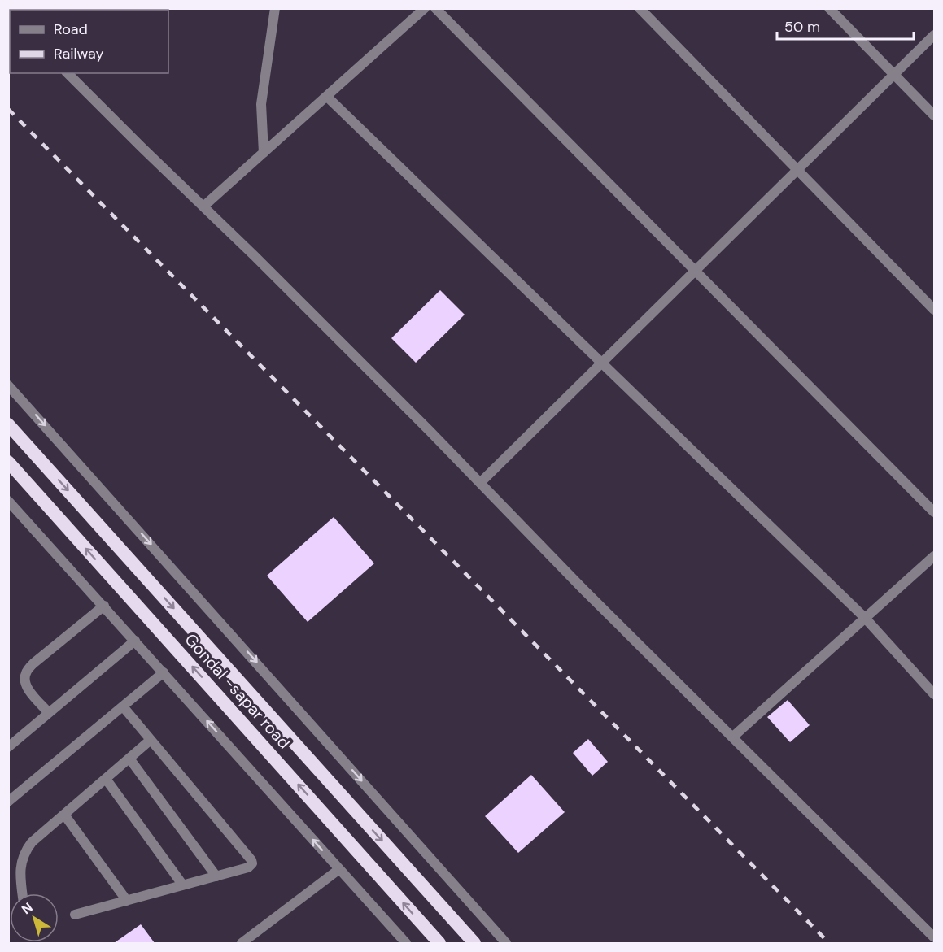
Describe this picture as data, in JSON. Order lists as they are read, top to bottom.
{
  "streets": {
    "highway": ["Gondal -sapar road"]
  },
  "legend": ["Road", "Railway"],
  "scale_bar": "50 m",
  "north": "top left"
}
